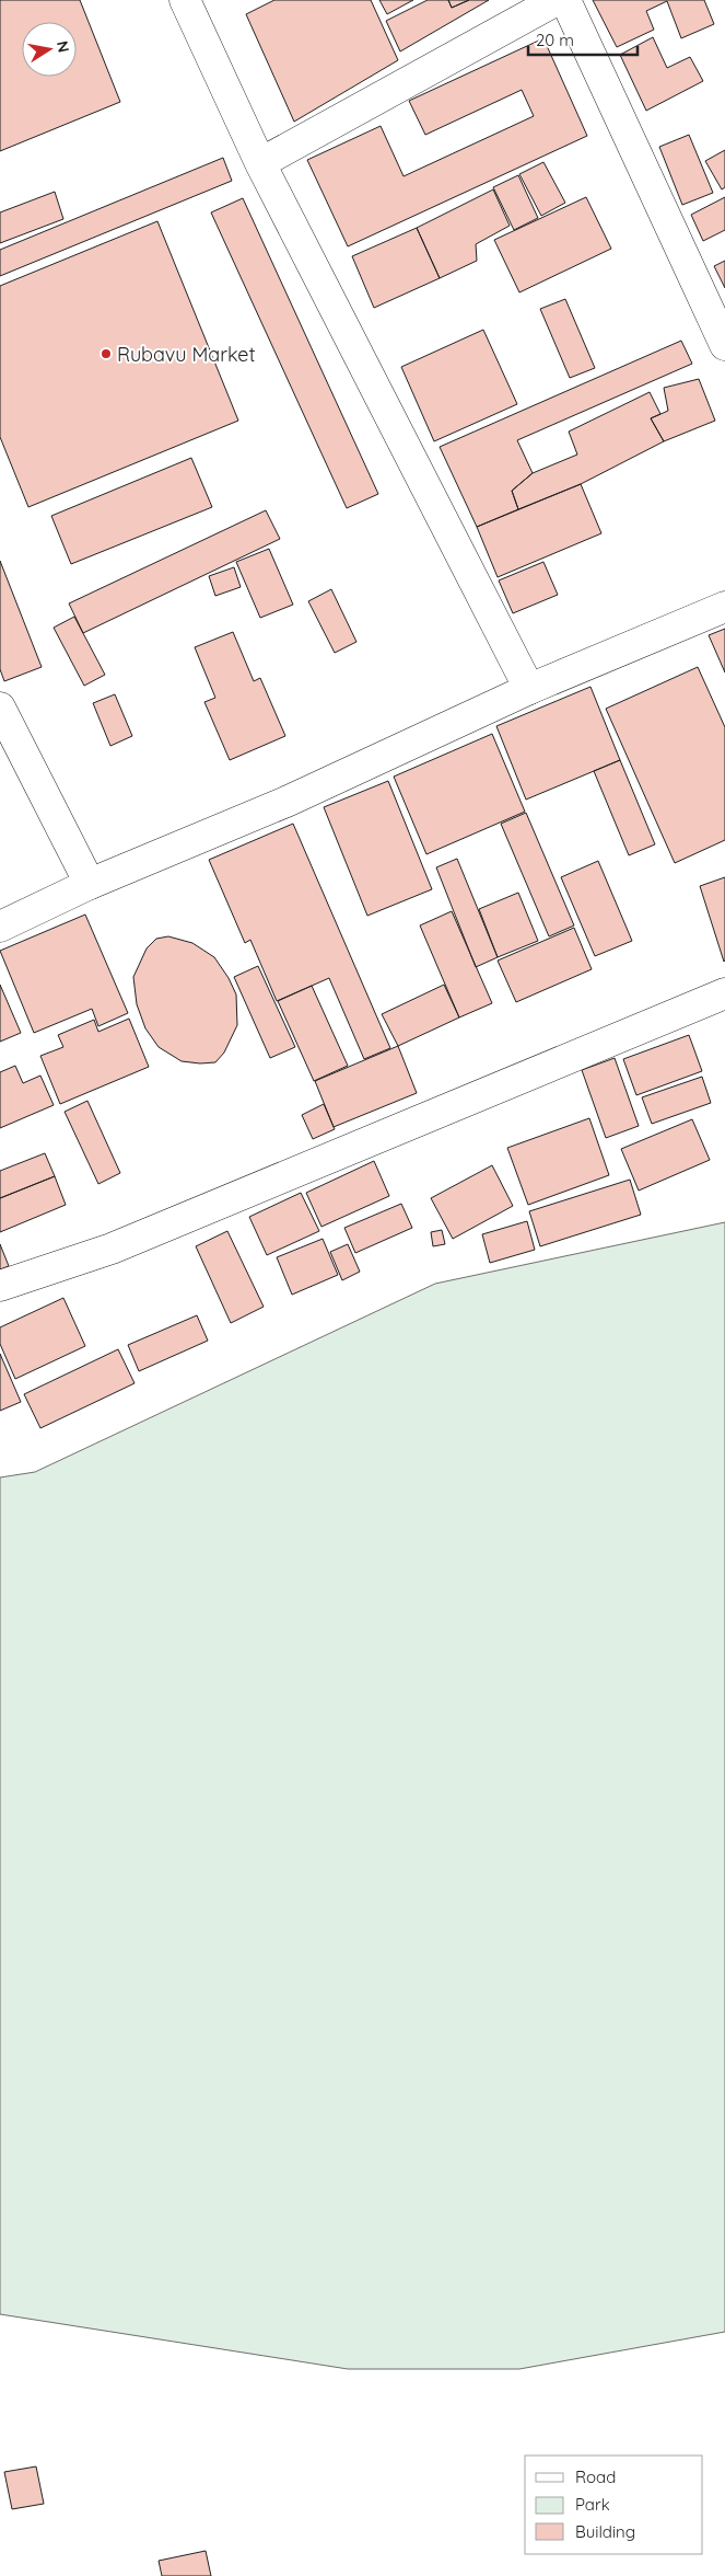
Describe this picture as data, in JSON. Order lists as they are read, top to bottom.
{
  "places": ["Rubavu Market"],
  "legend": ["Road", "Park", "Building"],
  "scale_bar": "20 m",
  "north": "right"
}
